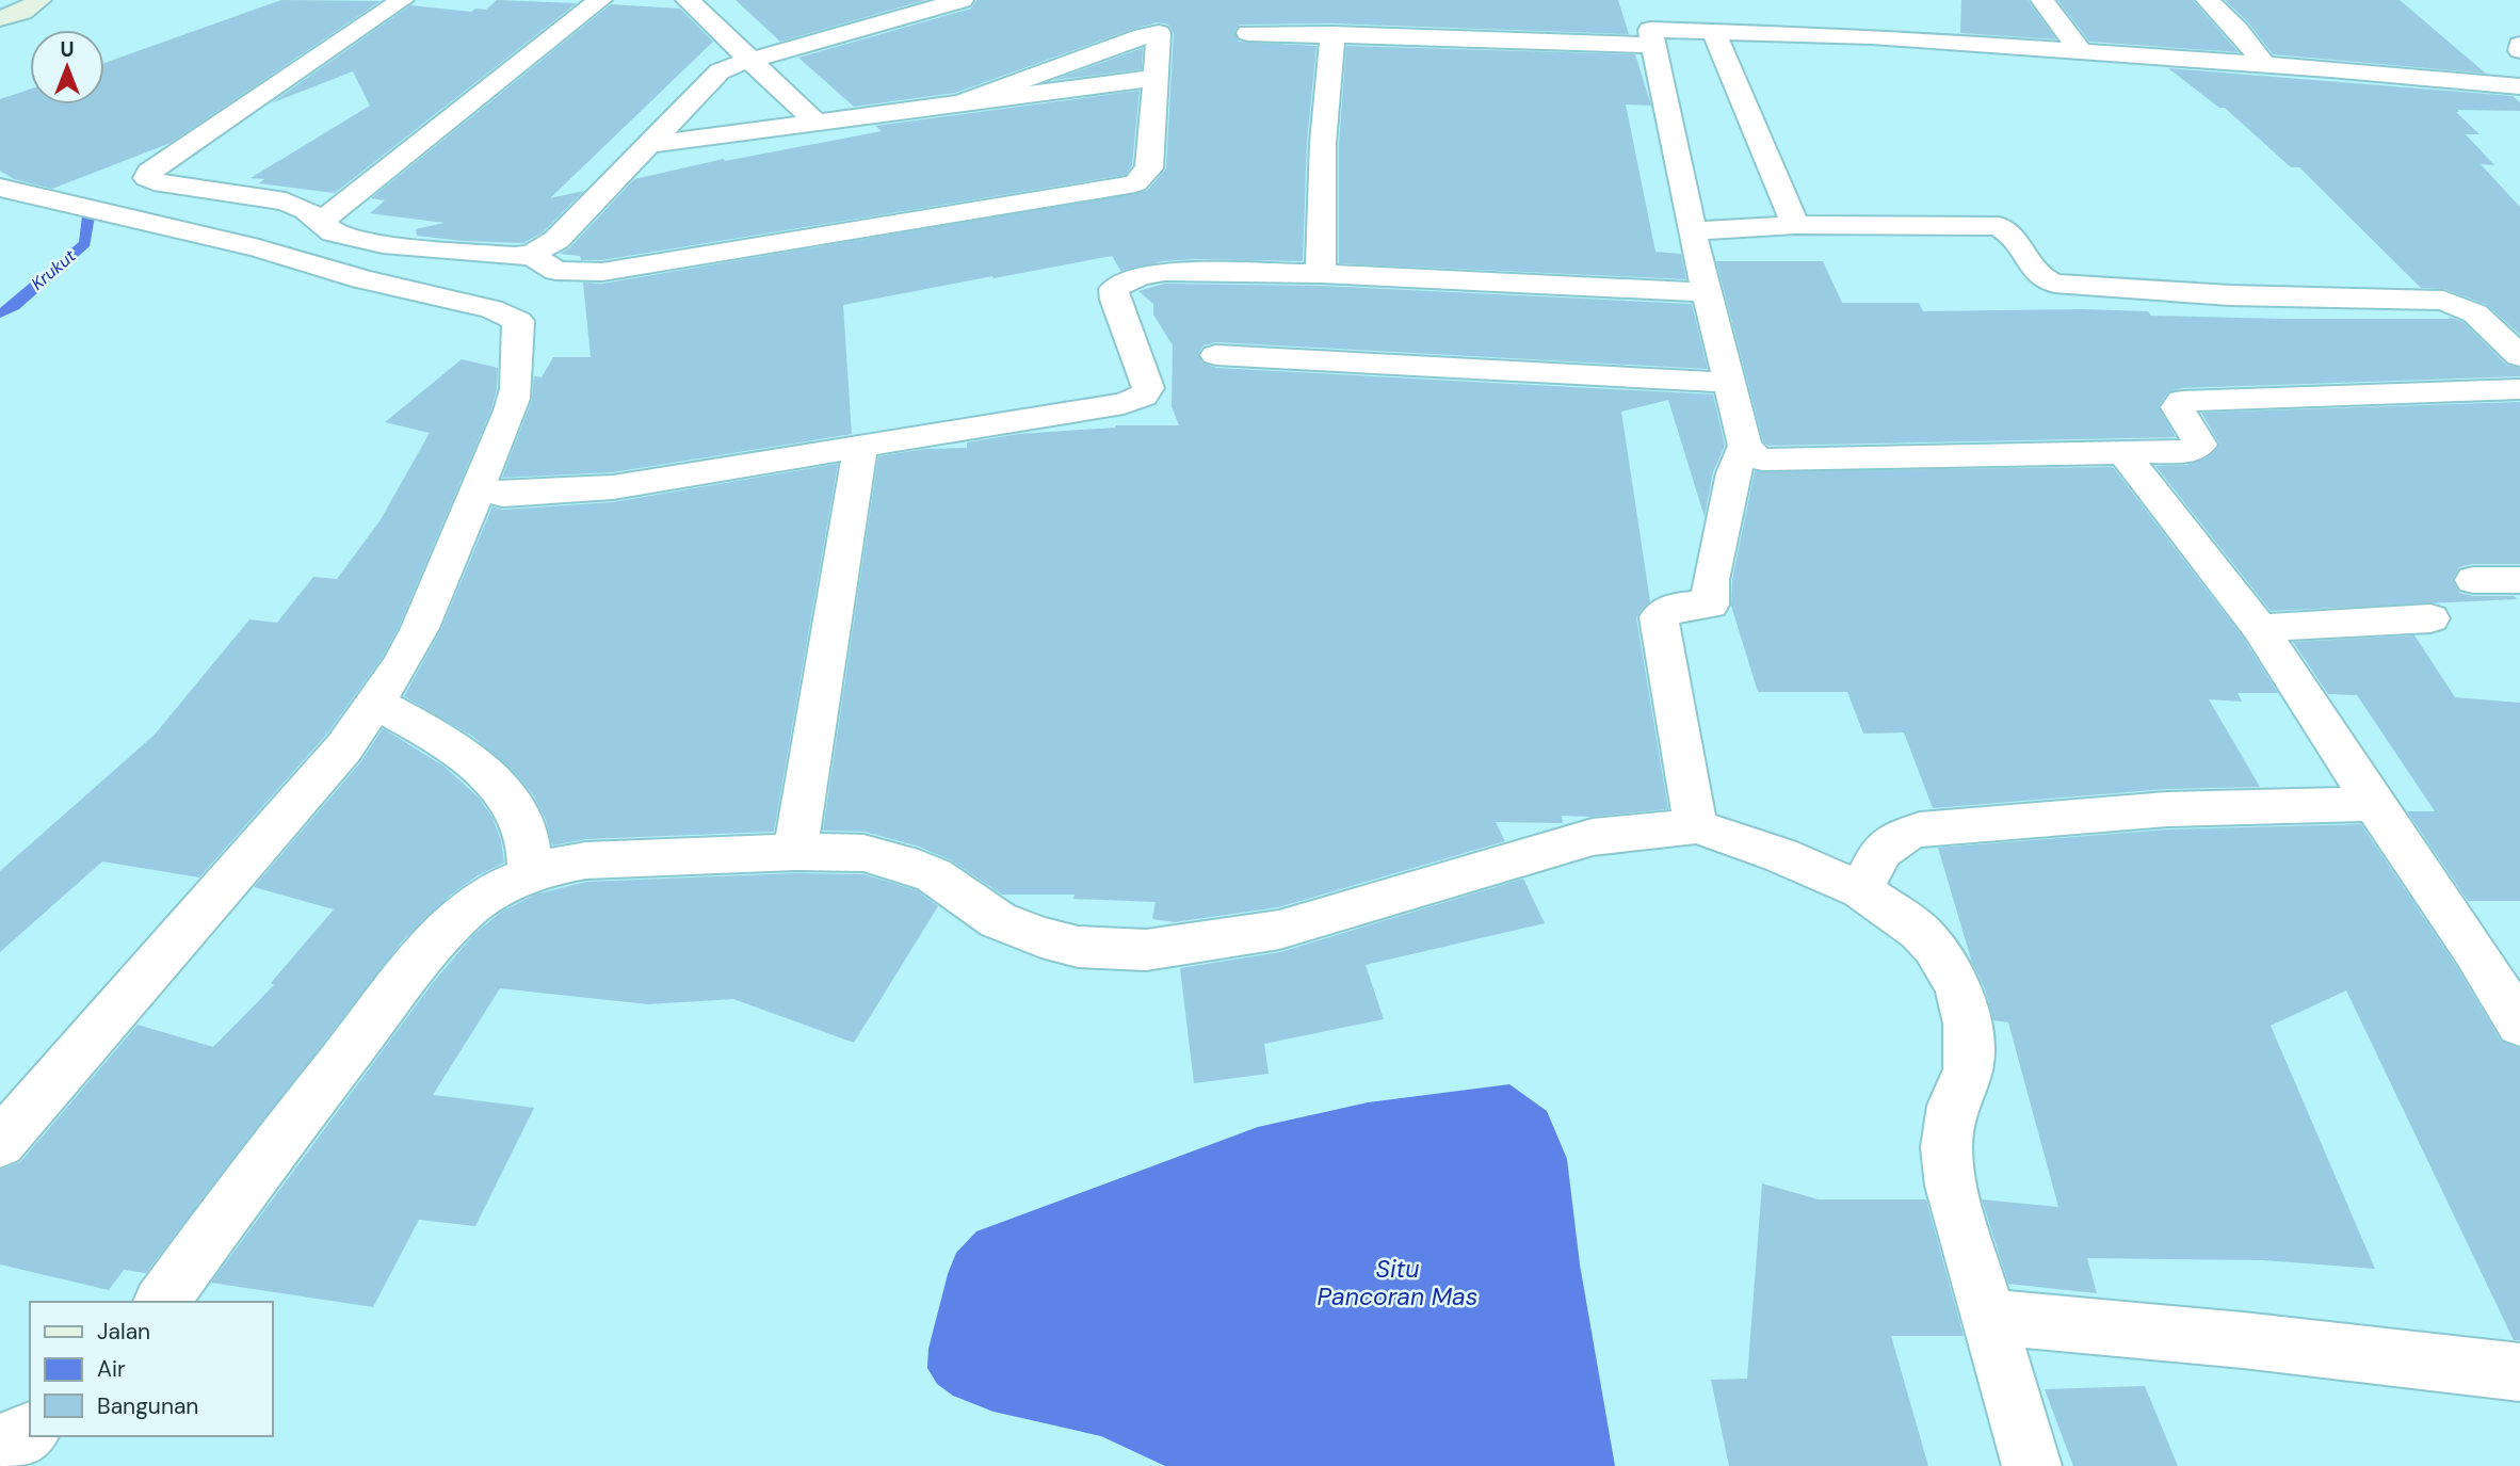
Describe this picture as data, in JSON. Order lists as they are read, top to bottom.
{
  "water": ["Krukut", "Situ Pancoran Mas"],
  "legend": ["Jalan", "Air", "Bangunan"],
  "north": "top"
}
